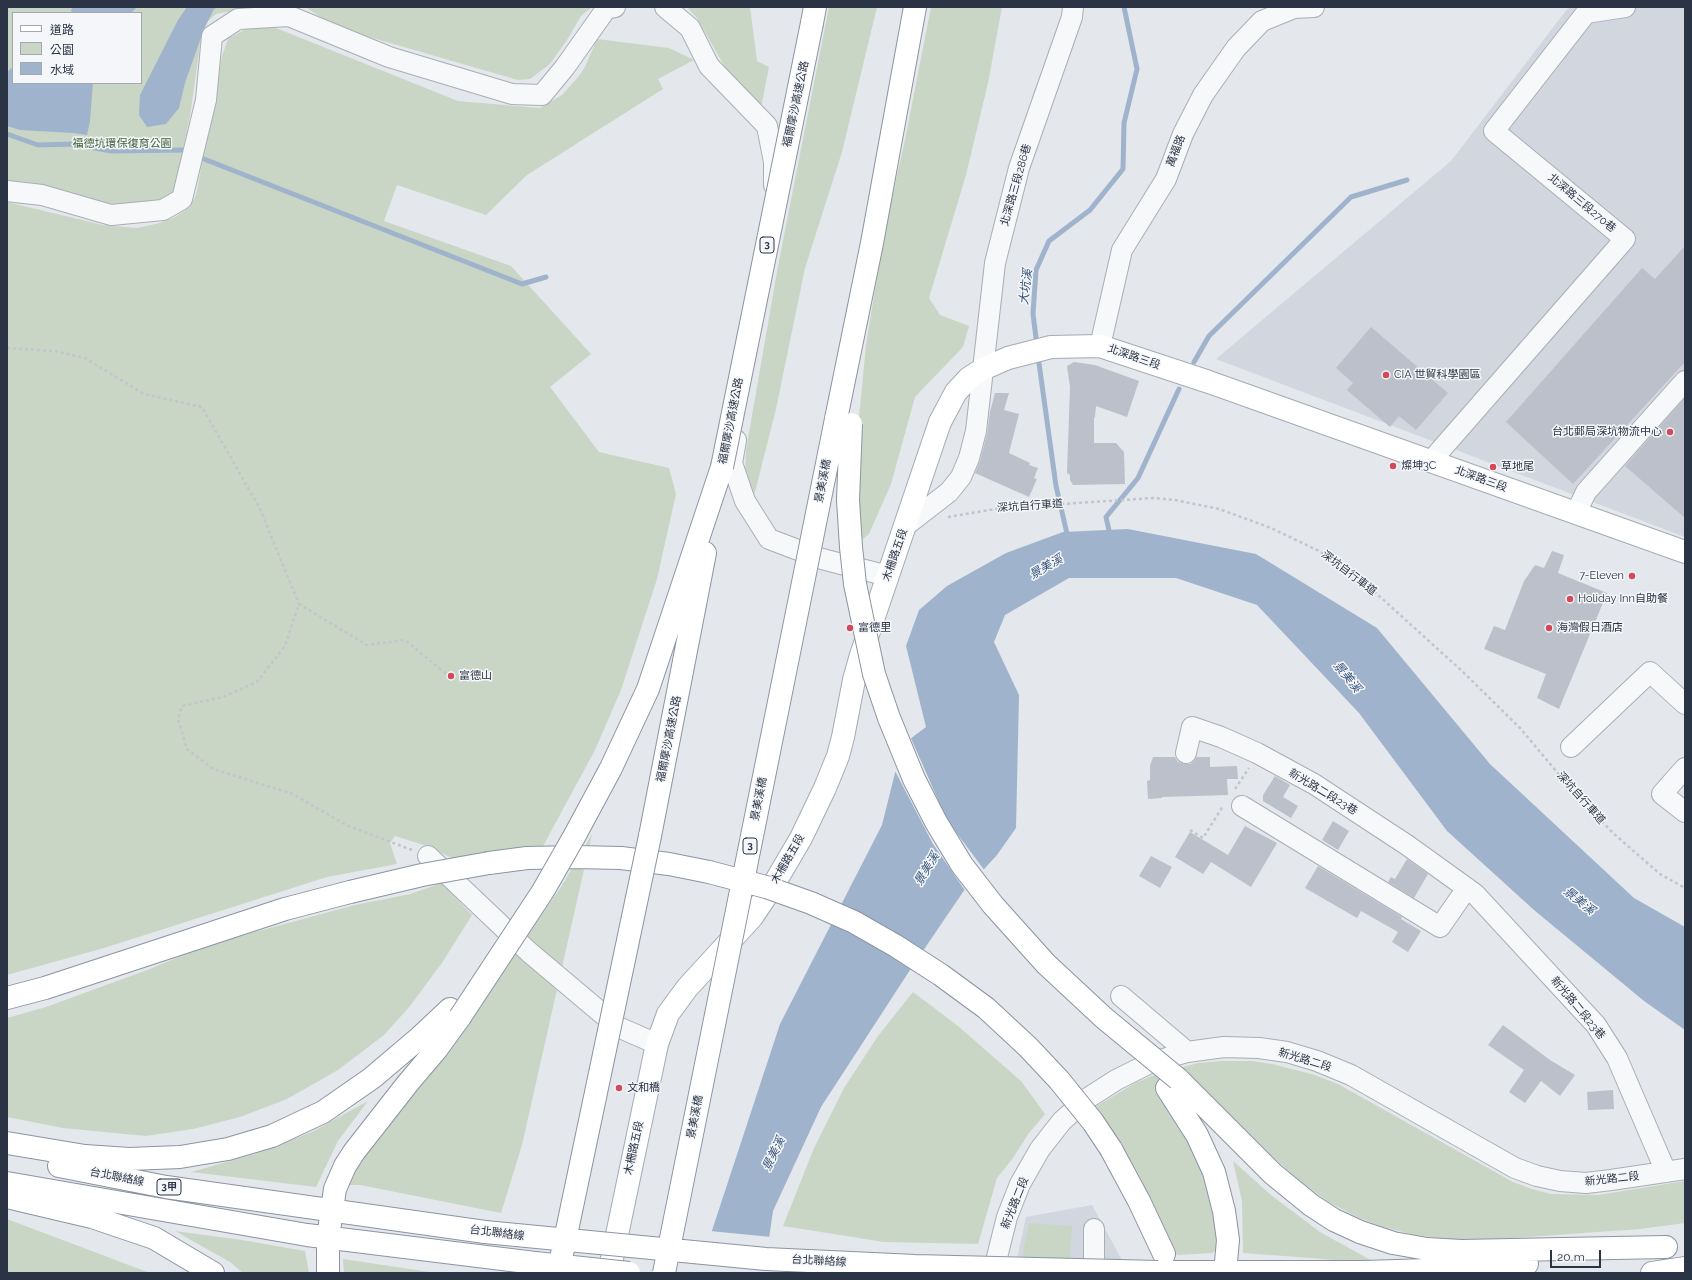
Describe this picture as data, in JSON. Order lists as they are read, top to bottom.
{
  "streets": {
    "main road": [
      "福爾摩沙高速公路",
      "3",
      "北深路三段",
      "景美溪橋",
      "木柵路五段",
      "台北聯絡線",
      "3甲"
    ],
    "street": [
      "萬福路",
      "北深路三段286巷",
      "北深路三段270巷",
      "新光路二段23巷",
      "新光路二段"
    ],
    "path": ["深坑自行車道"]
  },
  "crossings": [
    ["萬福路", "北深路三段"],
    ["北深路三段286巷", "北深路三段"],
    ["北深路三段286巷", "木柵路五段"],
    ["北深路三段270巷", "北深路三段"],
    ["北深路三段", "木柵路五段"],
    ["新光路二段23巷", "新光路二段"]
  ],
  "water": ["大坑溪", "景美溪"],
  "parks": ["福德坑環保復育公園"],
  "places": [
    "CIA 世貿科學園區",
    "台北郵局深坑物流中心",
    "燦坤3C",
    "草地尾",
    "7-Eleven",
    "Holiday Inn自助餐",
    "富德里",
    "海灣假日酒店",
    "富德山",
    "文和橋"
  ],
  "legend": ["道路", "公園", "水域"],
  "scale_bar": "20 m"
}
